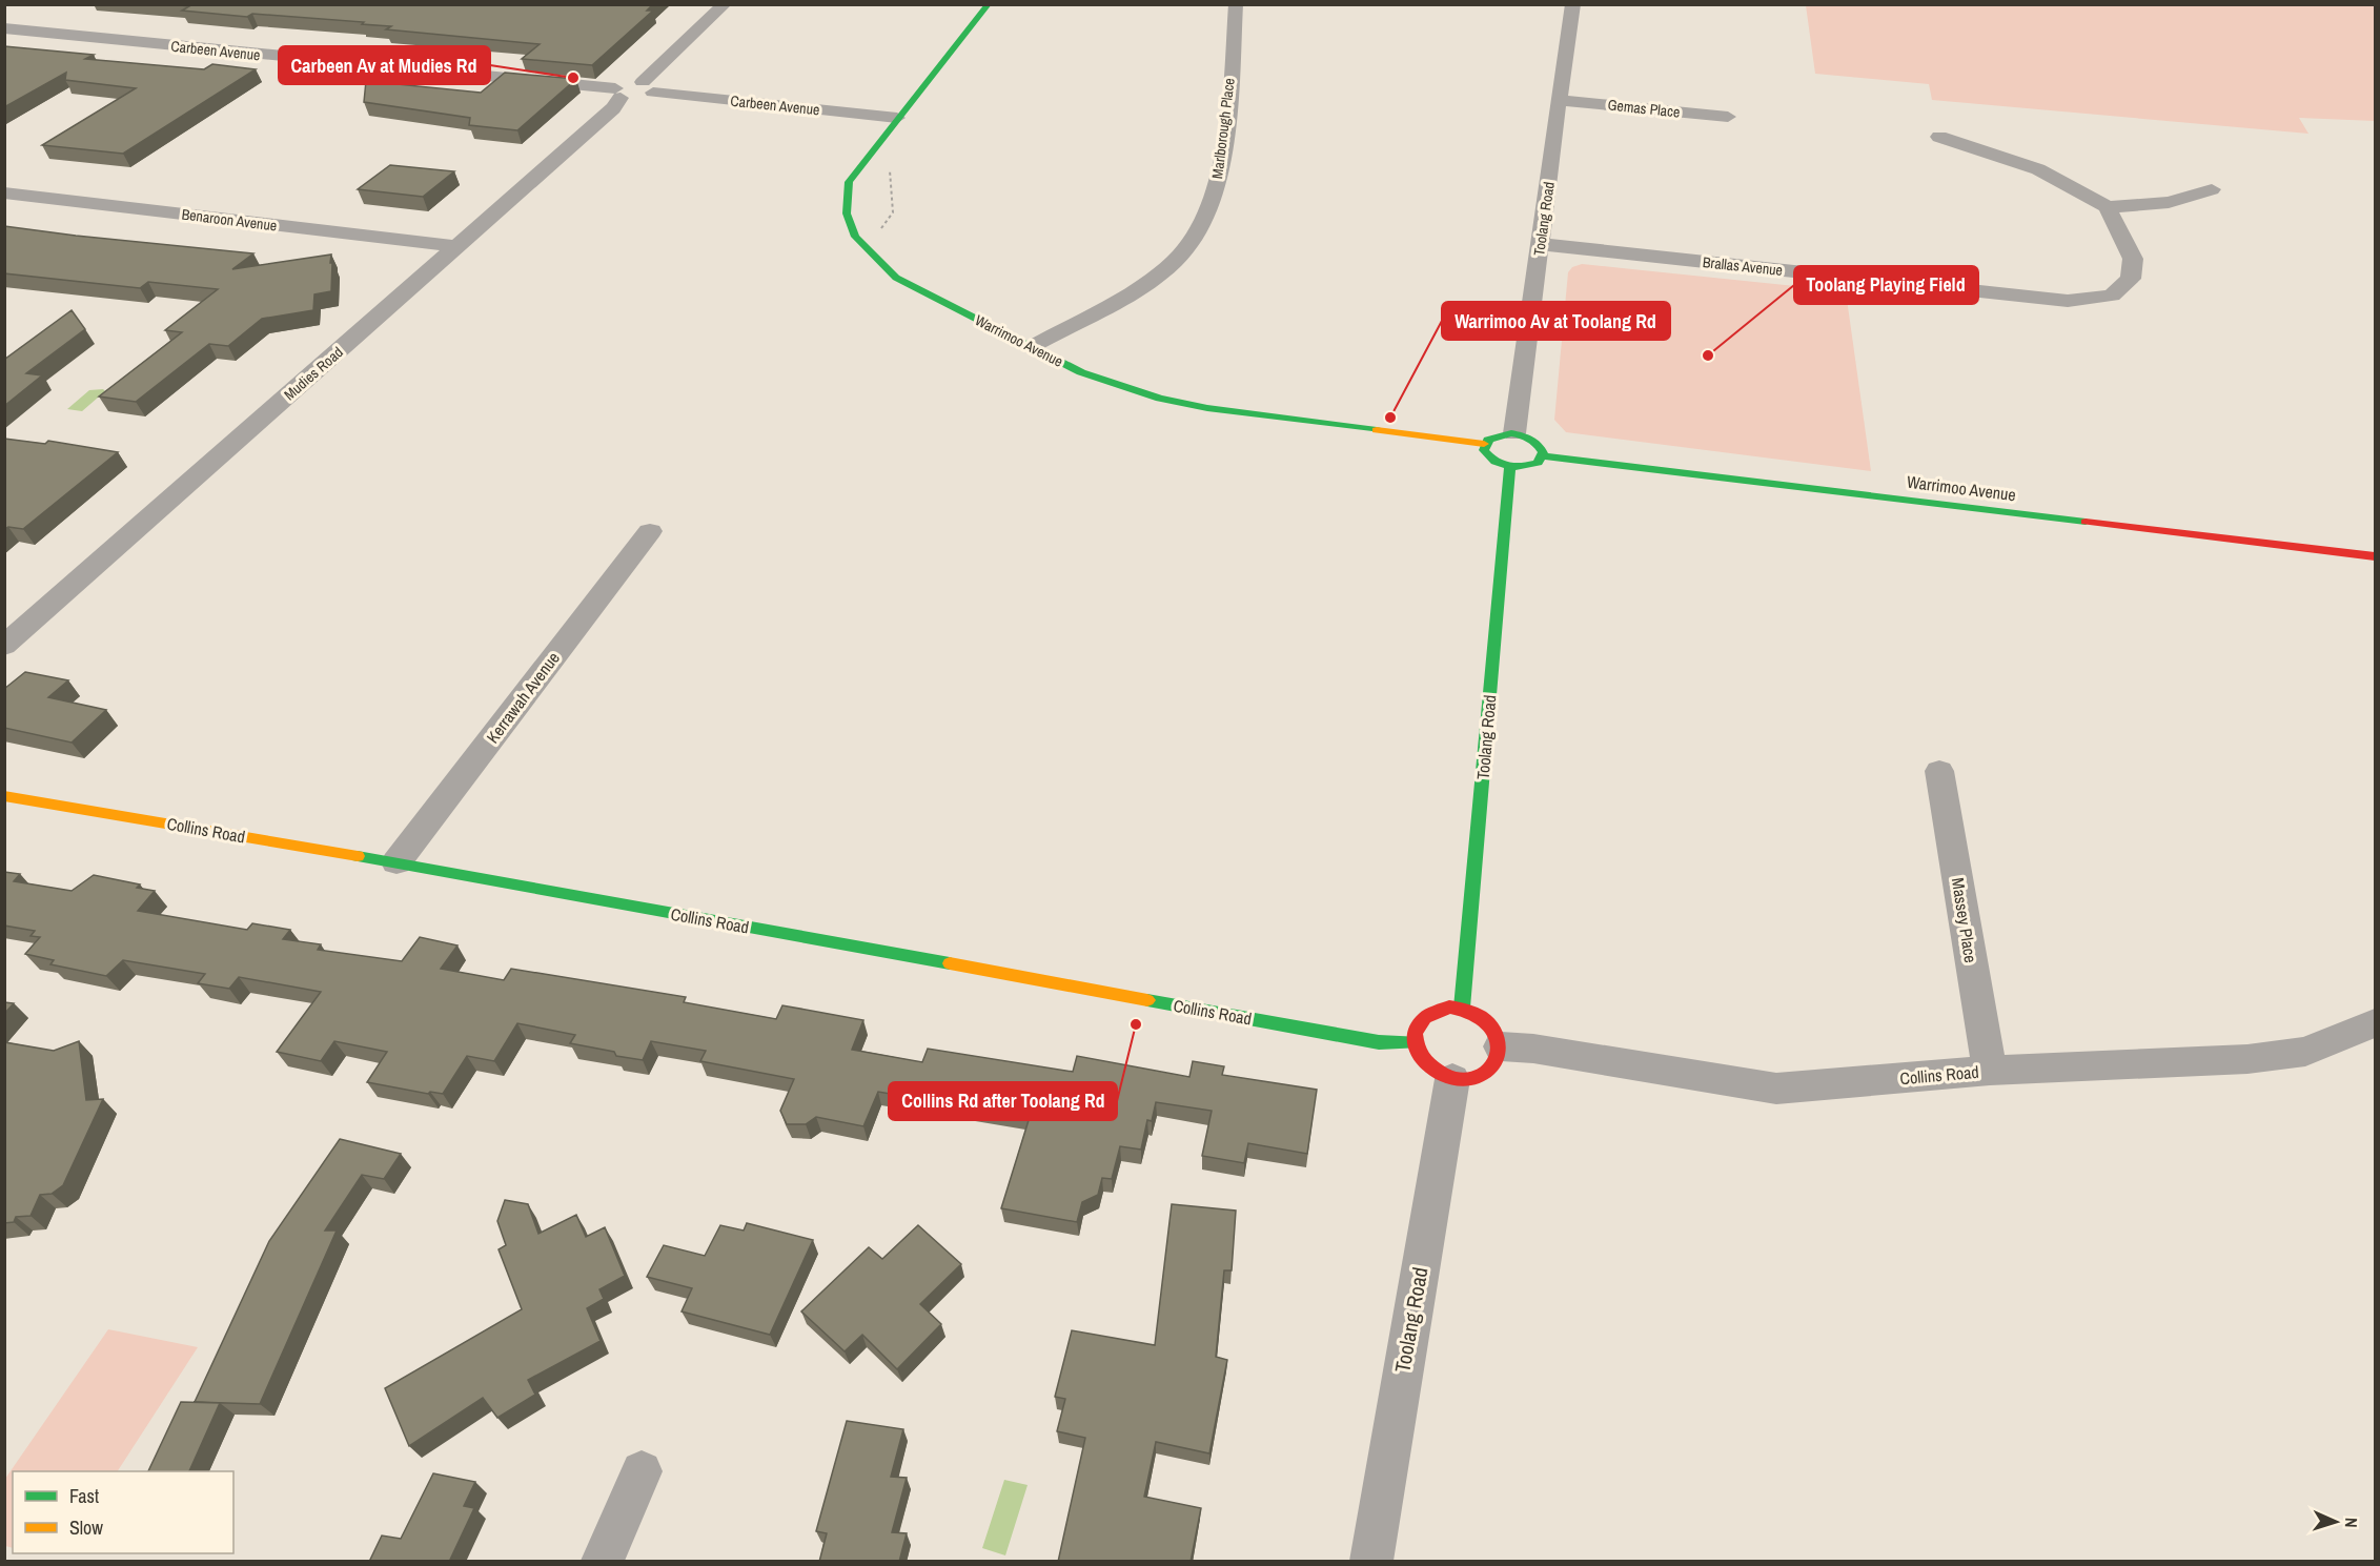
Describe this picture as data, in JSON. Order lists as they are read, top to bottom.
{
  "streets": {
    "street": [
      "Carbeen Avenue",
      "Gemas Place",
      "Marlborough Place",
      "Toolang Road",
      "Benaroon Avenue",
      "Brallas Avenue",
      "Warrimoo Avenue",
      "Mudies Road",
      "Kerrawah Avenue",
      "Collins Road",
      "Massey Place"
    ]
  },
  "crossings": [
    ["Carbeen Avenue", "Warrimoo Avenue"],
    ["Carbeen Avenue", "Mudies Road"],
    ["Gemas Place", "Toolang Road"],
    ["Marlborough Place", "Warrimoo Avenue"],
    ["Toolang Road", "Brallas Avenue"],
    ["Toolang Road", "Collins Road"],
    ["Benaroon Avenue", "Mudies Road"],
    ["Kerrawah Avenue", "Collins Road"],
    ["Collins Road", "Massey Place"]
  ],
  "places": [
    "Carbeen Av at Mudies Rd",
    "Toolang Playing Field",
    "Warrimoo Av at Toolang Rd",
    "Collins Rd after Toolang Rd"
  ],
  "legend": ["Fast", "Slow"],
  "north": "right"
}
